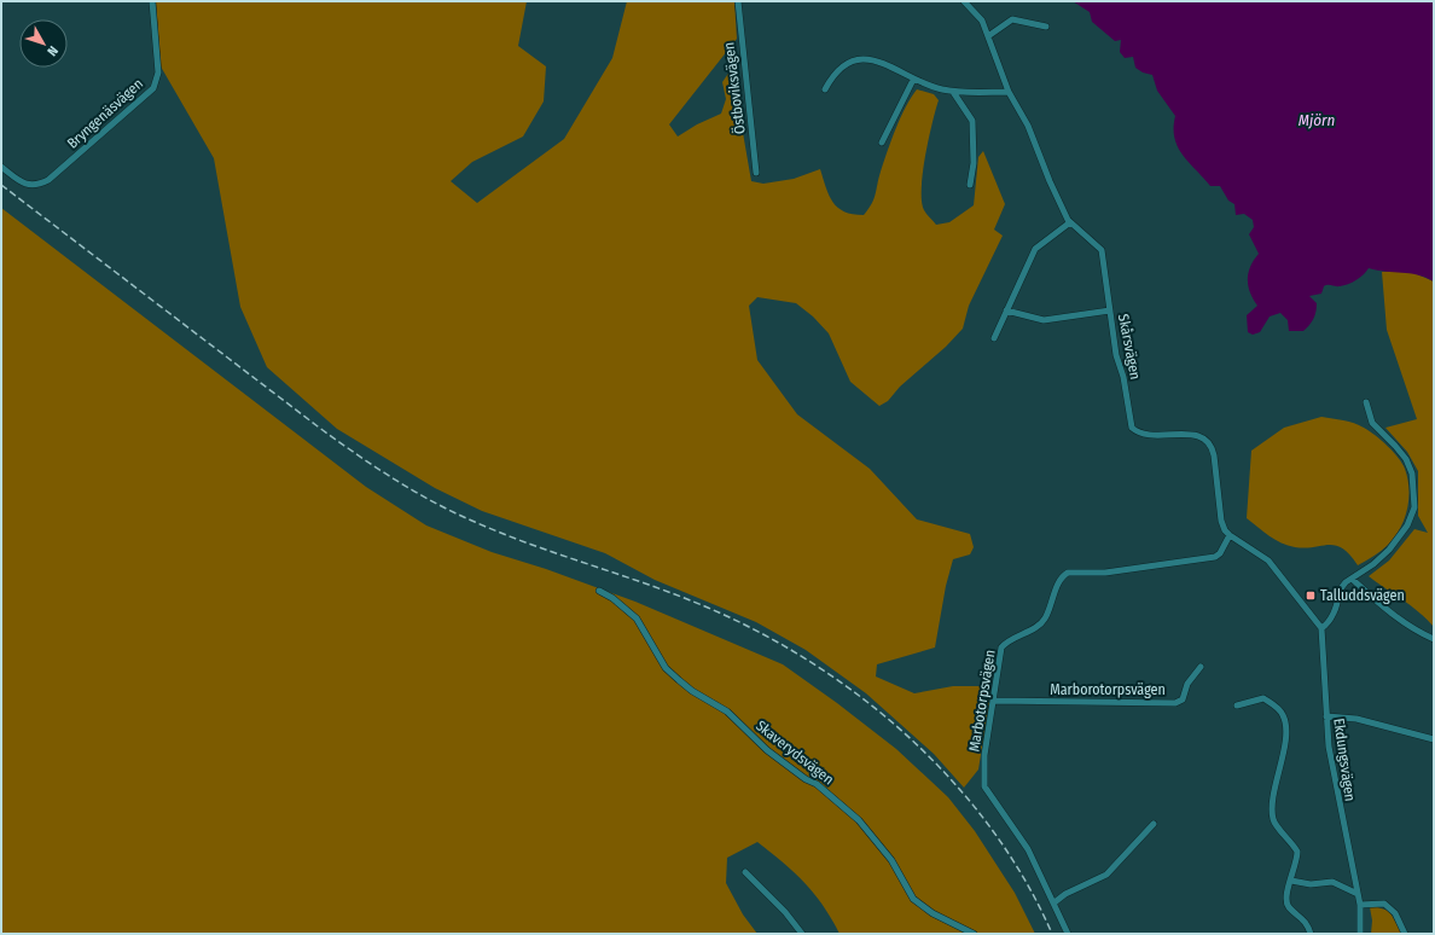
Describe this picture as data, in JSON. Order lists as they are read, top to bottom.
{
  "streets": {
    "street": [
      "Östboviksvägen",
      "Bryngenäsvägen",
      "Skårsvägen",
      "Marborotorpsvägen",
      "Marbotorpsvägen",
      "Skaverydsvägen",
      "Ekdungsvägen"
    ]
  },
  "crossings": [
    ["Skårsvägen", "Marbotorpsvägen"],
    ["Marborotorpsvägen", "Marbotorpsvägen"]
  ],
  "water": ["Mjörn"],
  "places": {
    "transit": ["Talluddsvägen"]
  },
  "north": "bottom right"
}
